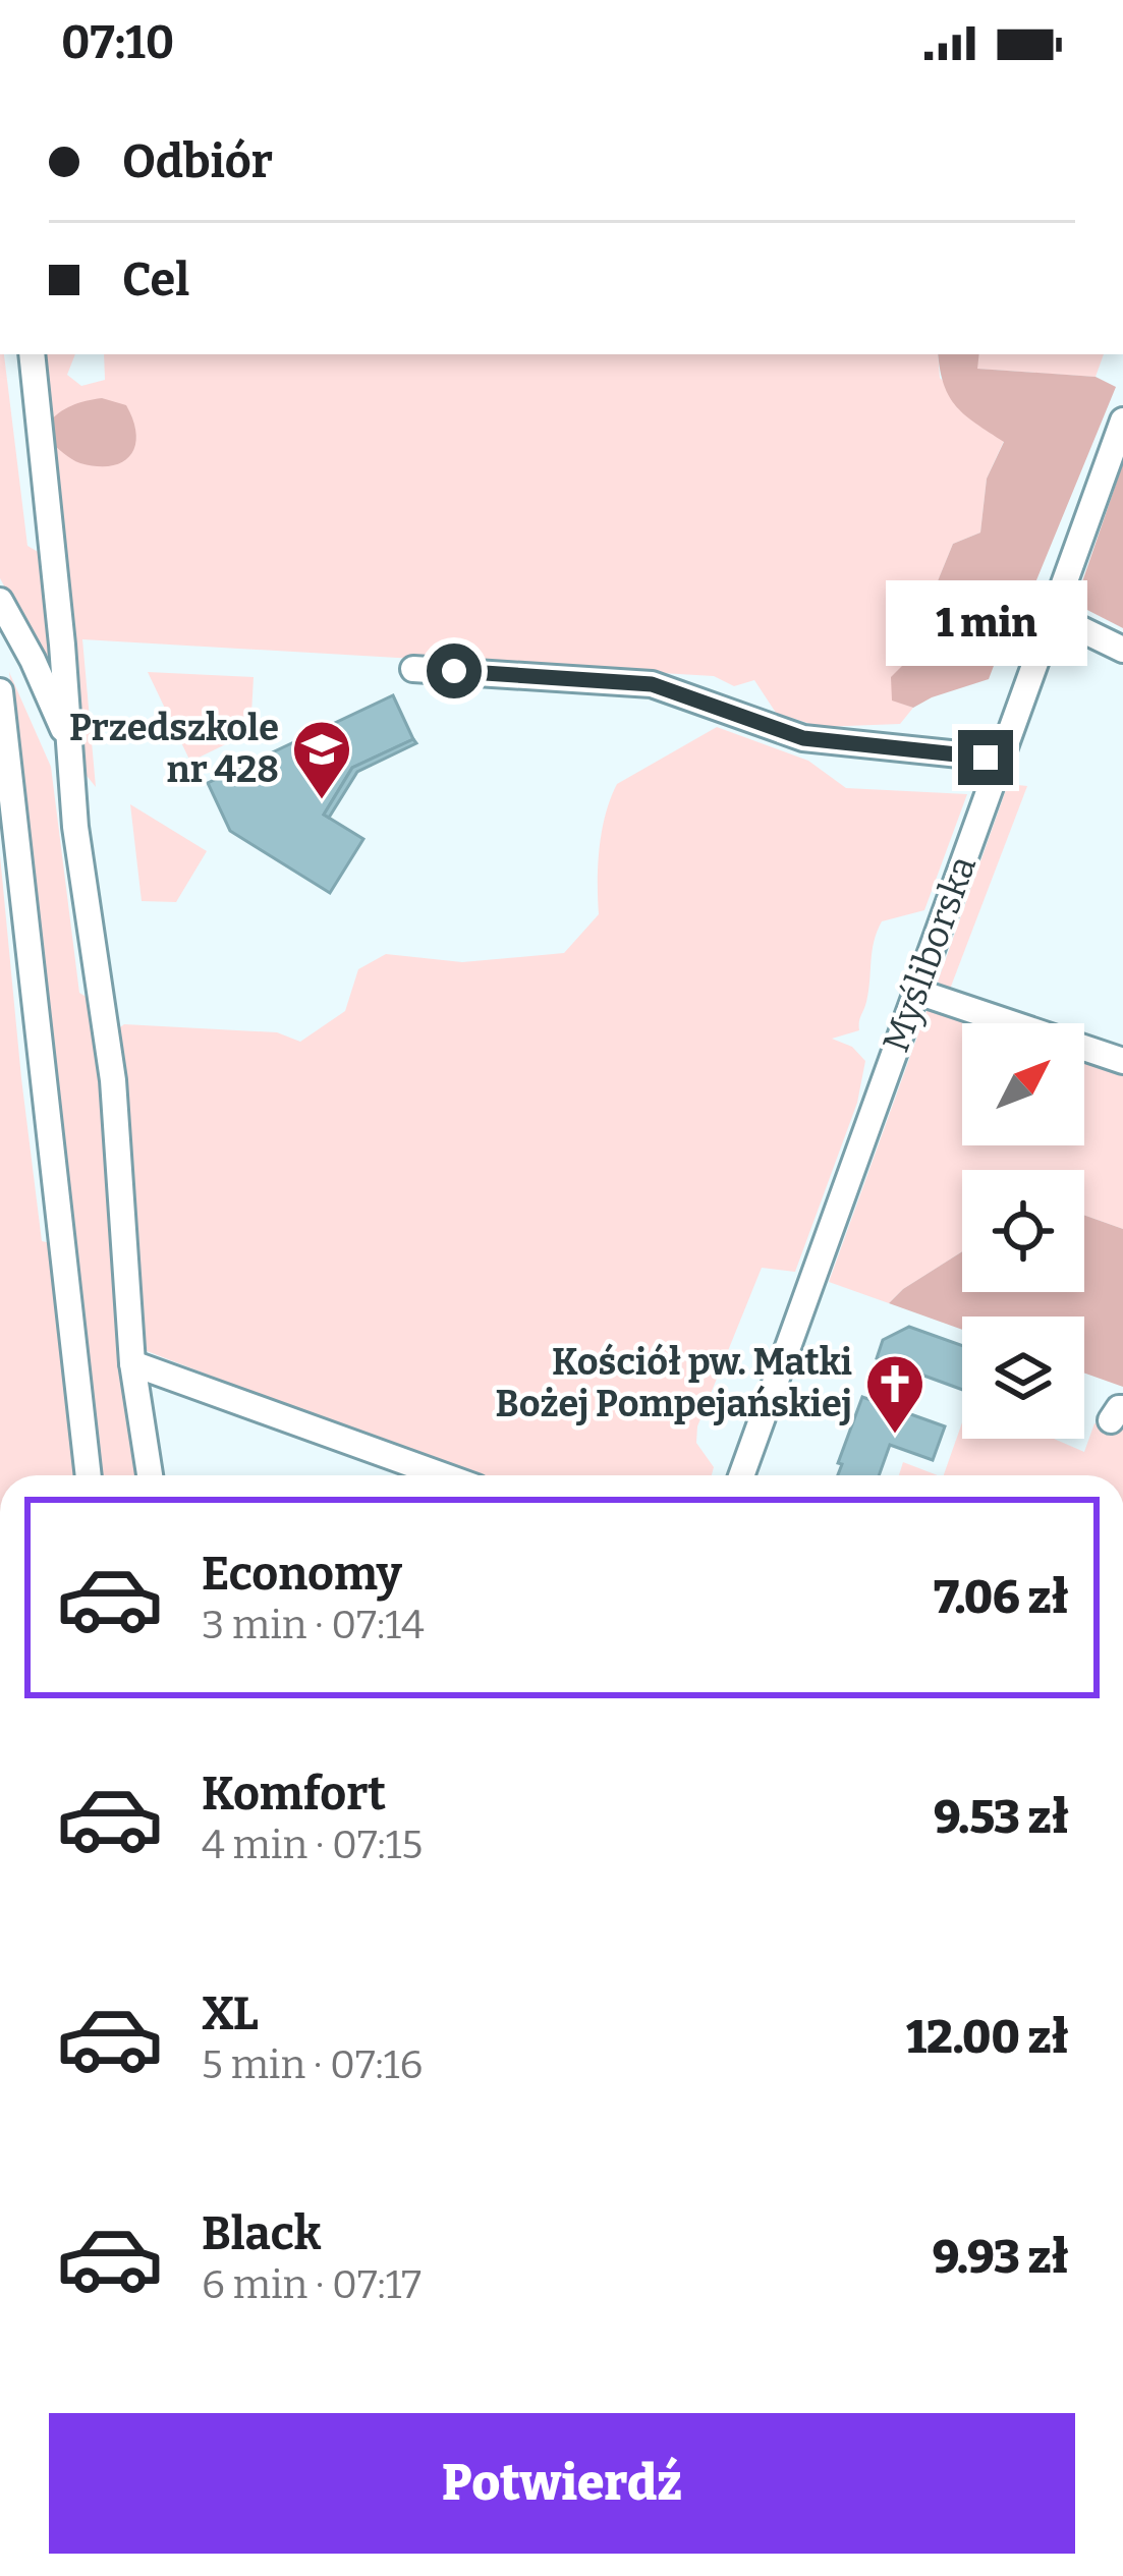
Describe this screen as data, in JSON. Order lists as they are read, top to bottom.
{
  "streets": {
    "street": ["Myśliborska"]
  },
  "places": {
    "school or university": ["Przedszkole nr 428"],
    "church": ["Kościół pw. Matki Bożej Pompejańskiej"]
  },
  "north": "top right",
  "page": {
    "status": "07:10",
    "banner": ["Odbiór", "Cel"],
    "bubble": "1 min",
    "list": [
      {
        "name": "Economy",
        "note": "3 min · 07:14",
        "value": "7.06 zł"
      },
      {
        "name": "Komfort",
        "note": "4 min · 07:15",
        "value": "9.53 zł"
      },
      {
        "name": "XL",
        "note": "5 min · 07:16",
        "value": "12.00 zł"
      },
      {
        "name": "Black",
        "note": "6 min · 07:17",
        "value": "9.93 zł"
      }
    ],
    "buttons": "Potwierdź"
  }
}
